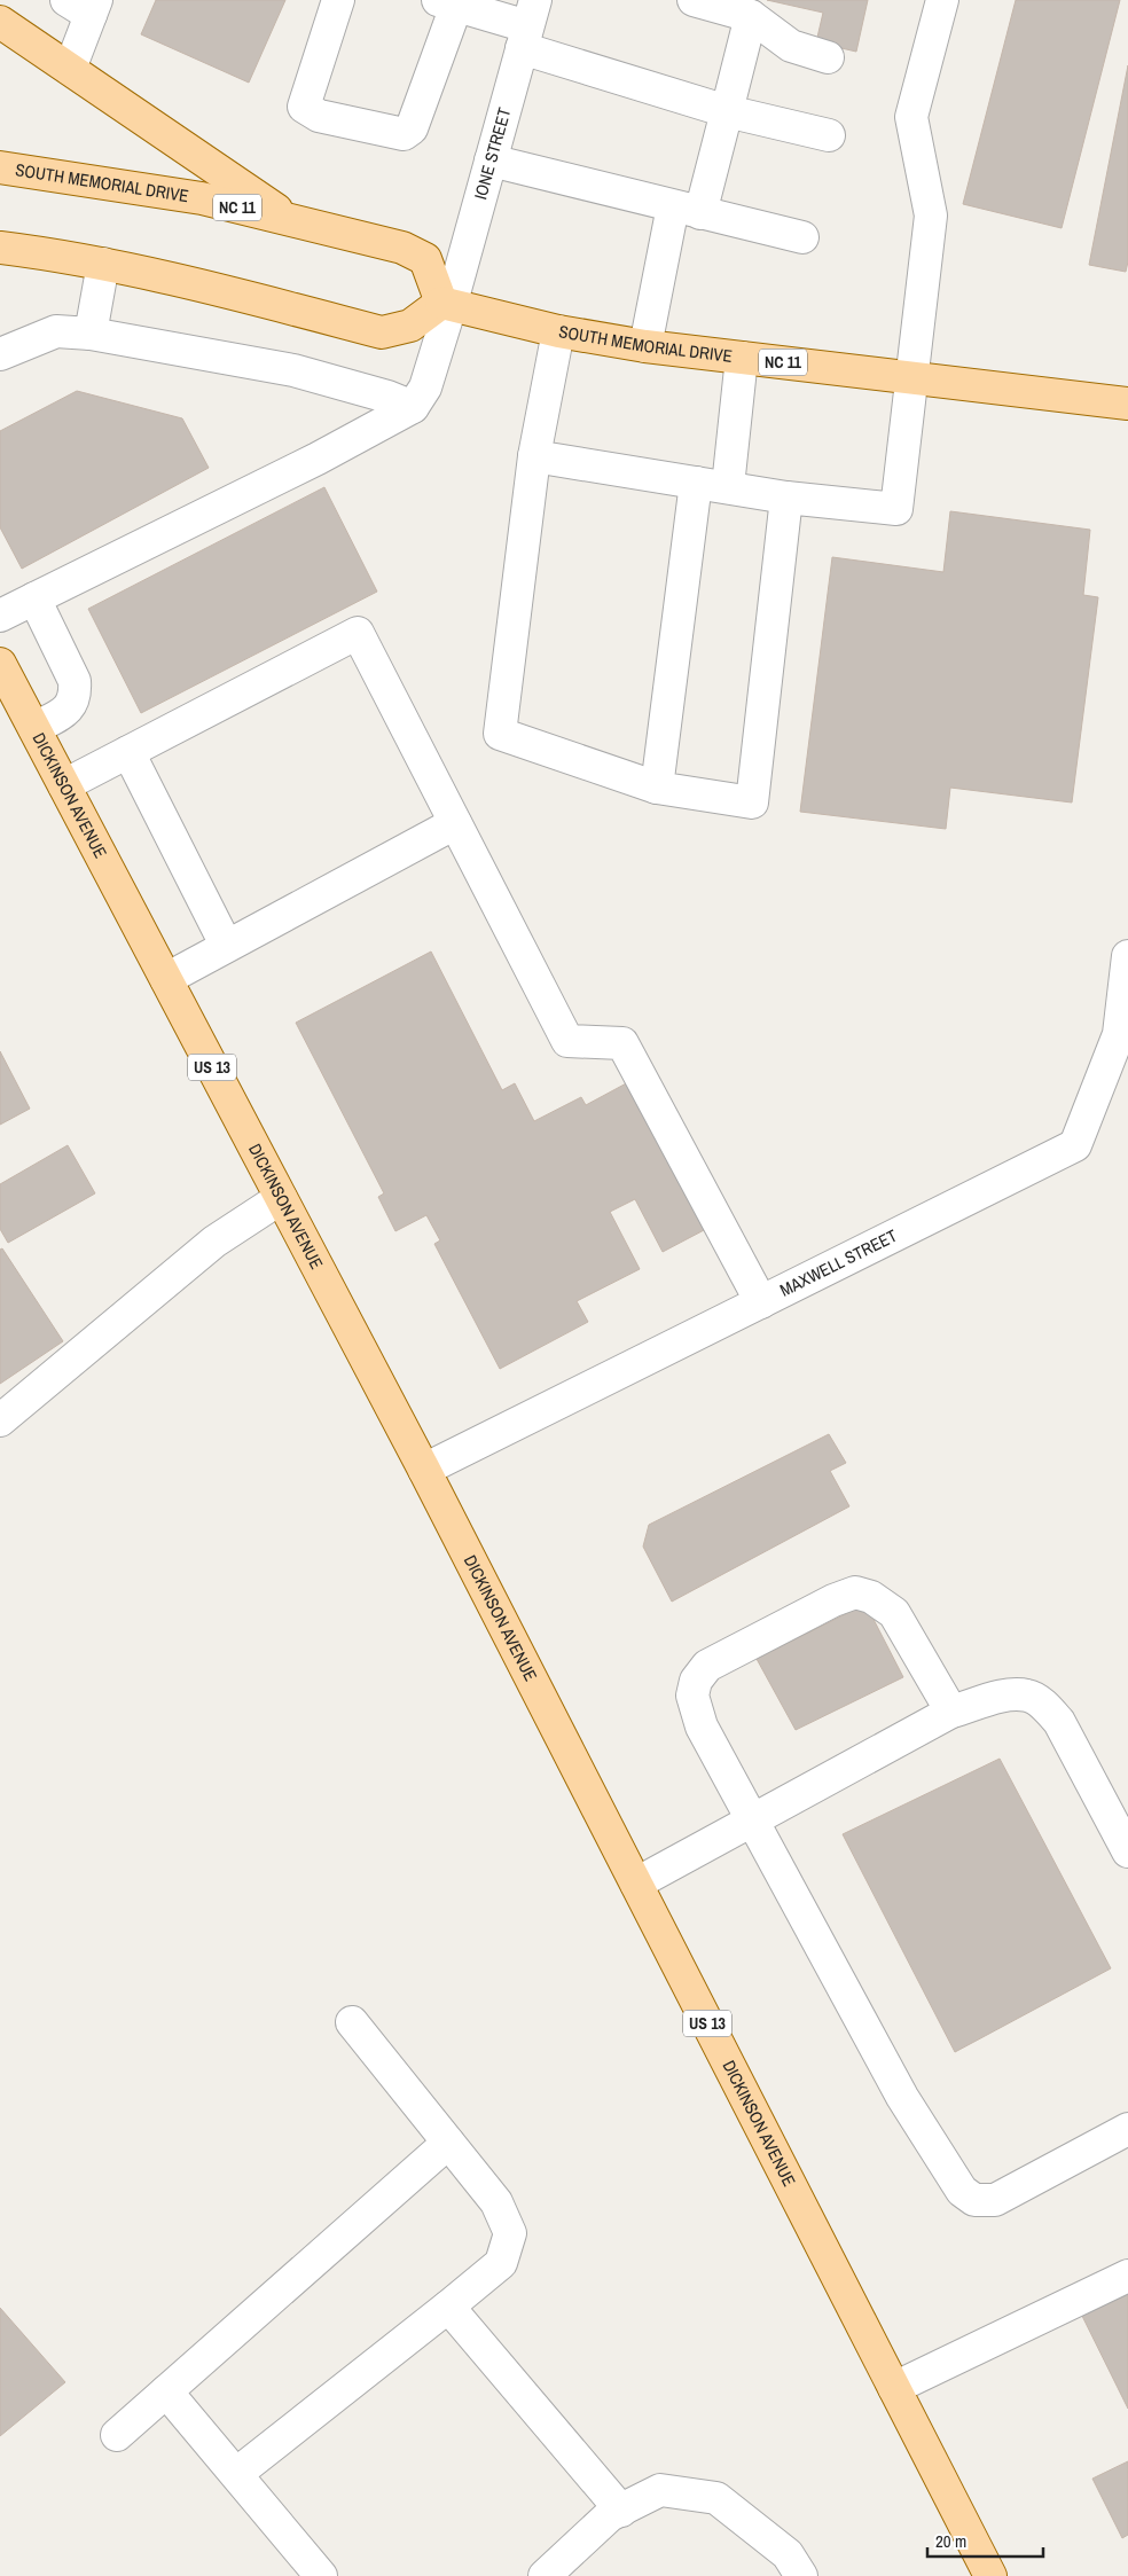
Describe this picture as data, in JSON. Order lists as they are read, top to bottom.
{
  "streets": {
    "main road": [
      "SOUTH MEMORIAL DRIVE",
      "NC 11",
      "DICKINSON AVENUE",
      "US 13"
    ],
    "street": ["IONE STREET", "MAXWELL STREET"]
  },
  "crossings": [
    ["IONE STREET", "SOUTH MEMORIAL DRIVE"],
    ["DICKINSON AVENUE", "MAXWELL STREET"]
  ],
  "scale_bar": "20 m"
}
